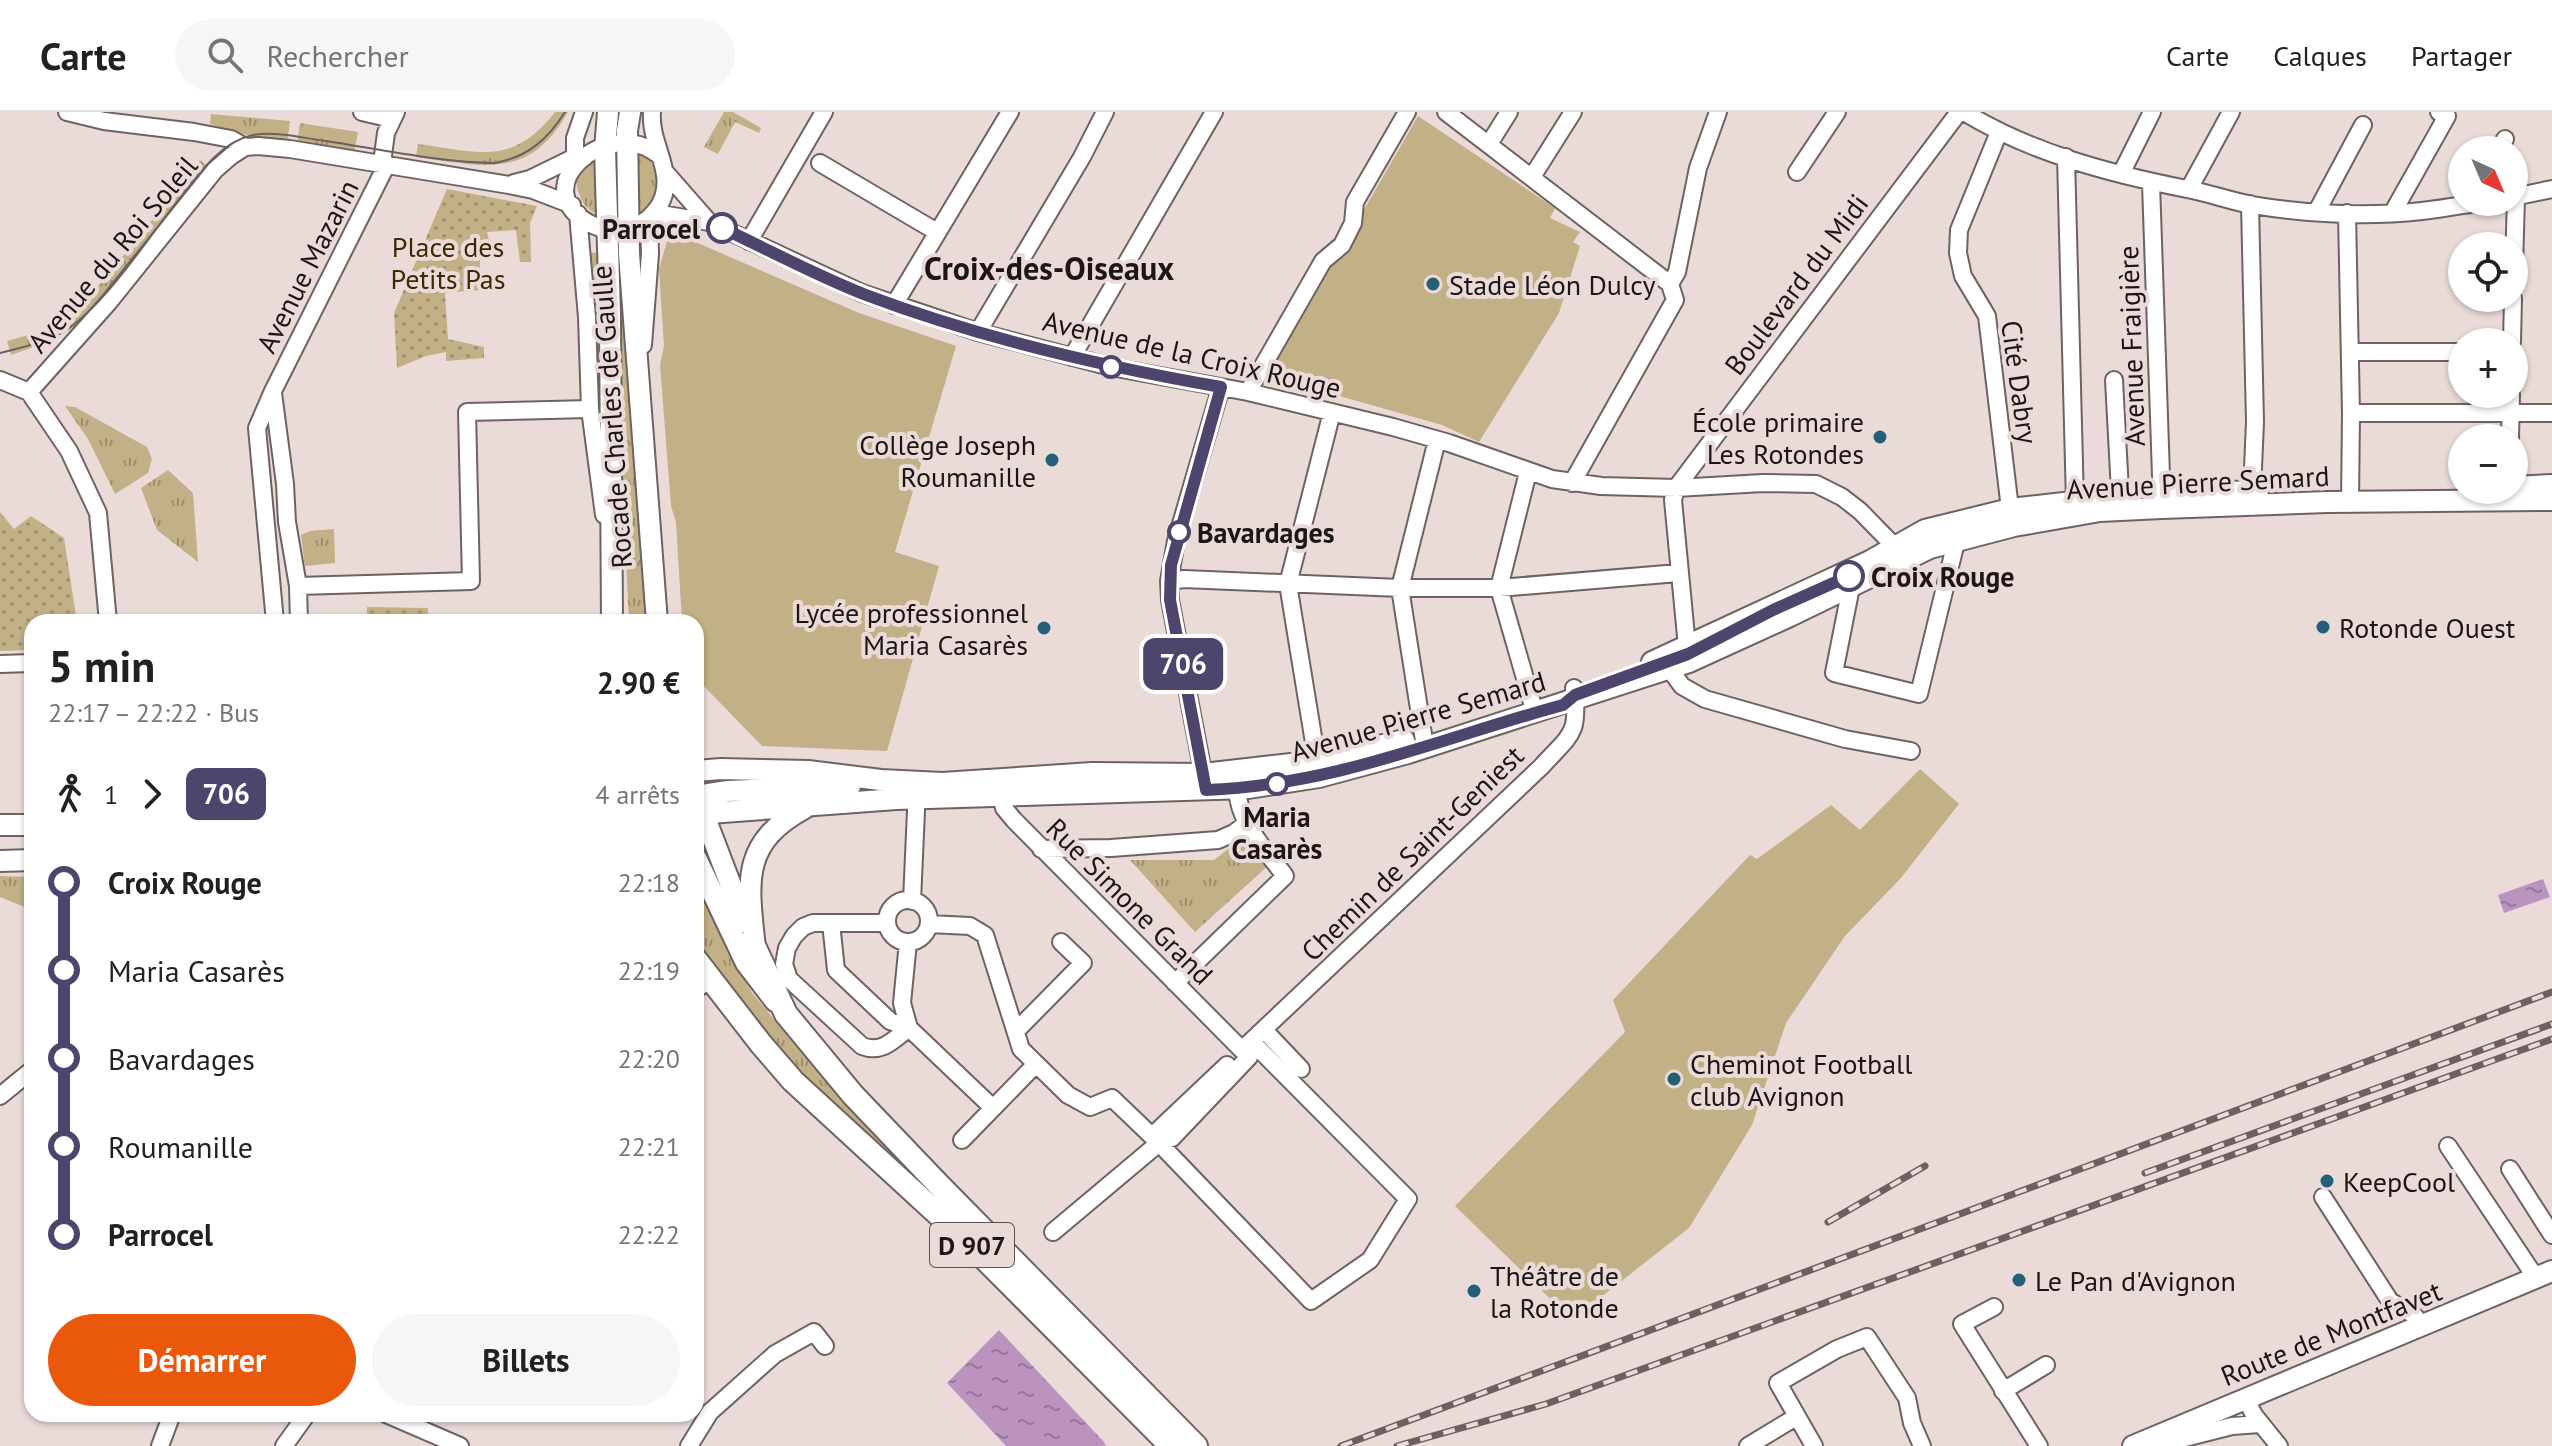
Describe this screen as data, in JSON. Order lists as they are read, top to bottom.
{
  "streets": {
    "highway": ["D 907"],
    "main road": ["Rocade Charles de Gaulle", "Avenue Pierre Semard", "Route de Montfavet"],
    "street": [
      "Avenue du Roi Soleil",
      "Avenue Mazarin",
      "Boulevard du Midi",
      "Avenue Fraigière",
      "Avenue de la Croix Rouge",
      "Cité Dabry",
      "Chemin de Saint-Geniest",
      "Rue Simone Grand"
    ]
  },
  "crossings": [
    ["Boulevard du Midi", "Avenue de la Croix Rouge"],
    ["Avenue Fraigière", "Avenue Pierre Semard"],
    ["Avenue de la Croix Rouge", "Avenue Pierre Semard"],
    ["Cité Dabry", "Avenue Pierre Semard"],
    ["Avenue Pierre Semard", "Chemin de Saint-Geniest"],
    ["Avenue Pierre Semard", "Rue Simone Grand"],
    ["Chemin de Saint-Geniest", "Rue Simone Grand"]
  ],
  "districts": ["Croix-des-Oiseaux"],
  "parks": ["Place des Petits Pas"],
  "places": [
    "Parrocel",
    "Stade Léon Dulcy",
    "École primaire Les Rotondes",
    "Collège Joseph Roumanille",
    "Bavardages",
    "Croix Rouge",
    "Rotonde Ouest",
    "Lycée professionnel Maria Casarès",
    "Maria Casarès",
    "Cheminot Football club Avignon",
    "KeepCool",
    "Le Pan d'Avignon",
    "Théâtre de la Rotonde"
  ],
  "lines": ["bus line 706"],
  "north": "bottom right",
  "page": {
    "header": "Carte",
    "search": "Rechercher",
    "nav": ["Carte", "Calques", "Partager"],
    "on_map": "706",
    "map_buttons": ["+", "−"],
    "heading": ["5 min", "22:17 – 22:22 · Bus", "2.90 €"],
    "legs": ["1", "706", "4 arrêts"],
    "list": [
      {
        "name": "Croix Rouge",
        "value": "22:18"
      },
      {
        "name": "Maria Casarès",
        "value": "22:19"
      },
      {
        "name": "Bavardages",
        "value": "22:20"
      },
      {
        "name": "Roumanille",
        "value": "22:21"
      },
      {
        "name": "Parrocel",
        "value": "22:22"
      }
    ],
    "buttons": ["Démarrer", "Billets"]
  }
}
